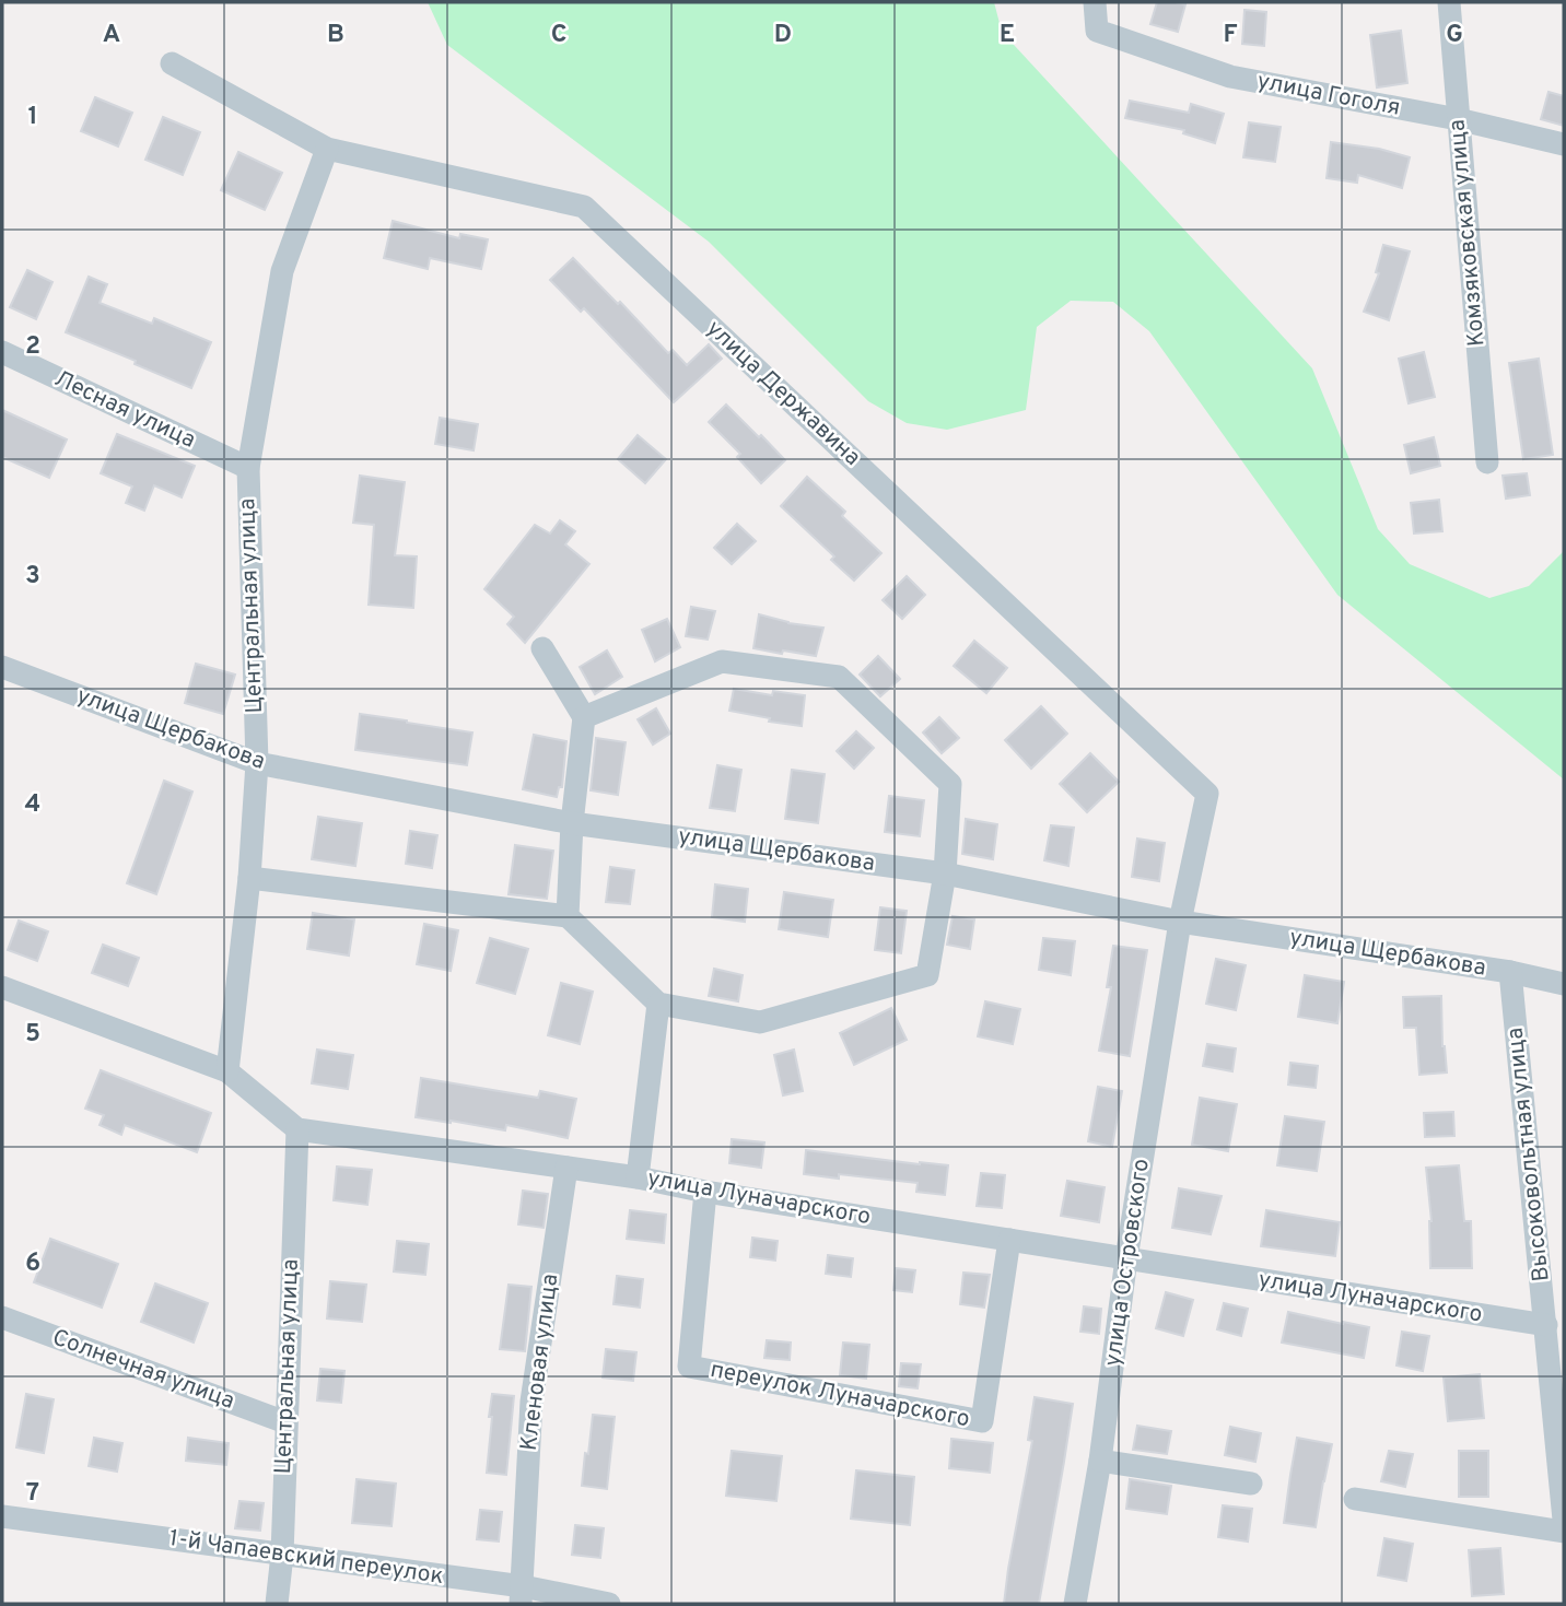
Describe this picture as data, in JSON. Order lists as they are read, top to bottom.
{
  "streets": {
    "street": [
      "улица Гоголя",
      "Комзяковская улица",
      "улица Державина",
      "Лесная улица",
      "Центральная улица",
      "улица Щербакова",
      "Высоковольтная улица",
      "улица Луначарского",
      "улица Островского",
      "Кленовая улица",
      "Солнечная улица",
      "переулок Луначарского",
      "1-й Чапаевский переулок"
    ]
  },
  "crossings": [
    ["улица Гоголя", "Комзяковская улица"],
    ["улица Державина", "Центральная улица"],
    ["улица Державина", "улица Щербакова"],
    ["улица Державина", "улица Островского"],
    ["Лесная улица", "Центральная улица"],
    ["Центральная улица", "улица Щербакова"],
    ["Центральная улица", "улица Луначарского"],
    ["Центральная улица", "Солнечная улица"],
    ["Центральная улица", "1-й Чапаевский переулок"],
    ["улица Щербакова", "Высоковольтная улица"],
    ["улица Щербакова", "улица Островского"],
    ["Высоковольтная улица", "улица Луначарского"],
    ["улица Луначарского", "улица Островского"],
    ["улица Луначарского", "Кленовая улица"],
    ["улица Луначарского", "переулок Луначарского"],
    ["Кленовая улица", "1-й Чапаевский переулок"]
  ],
  "grid": {
    "columns": [
      "A",
      "B",
      "C",
      "D",
      "E",
      "F",
      "G"
    ],
    "rows": [
      "1",
      "2",
      "3",
      "4",
      "5",
      "6",
      "7"
    ]
  }
}
